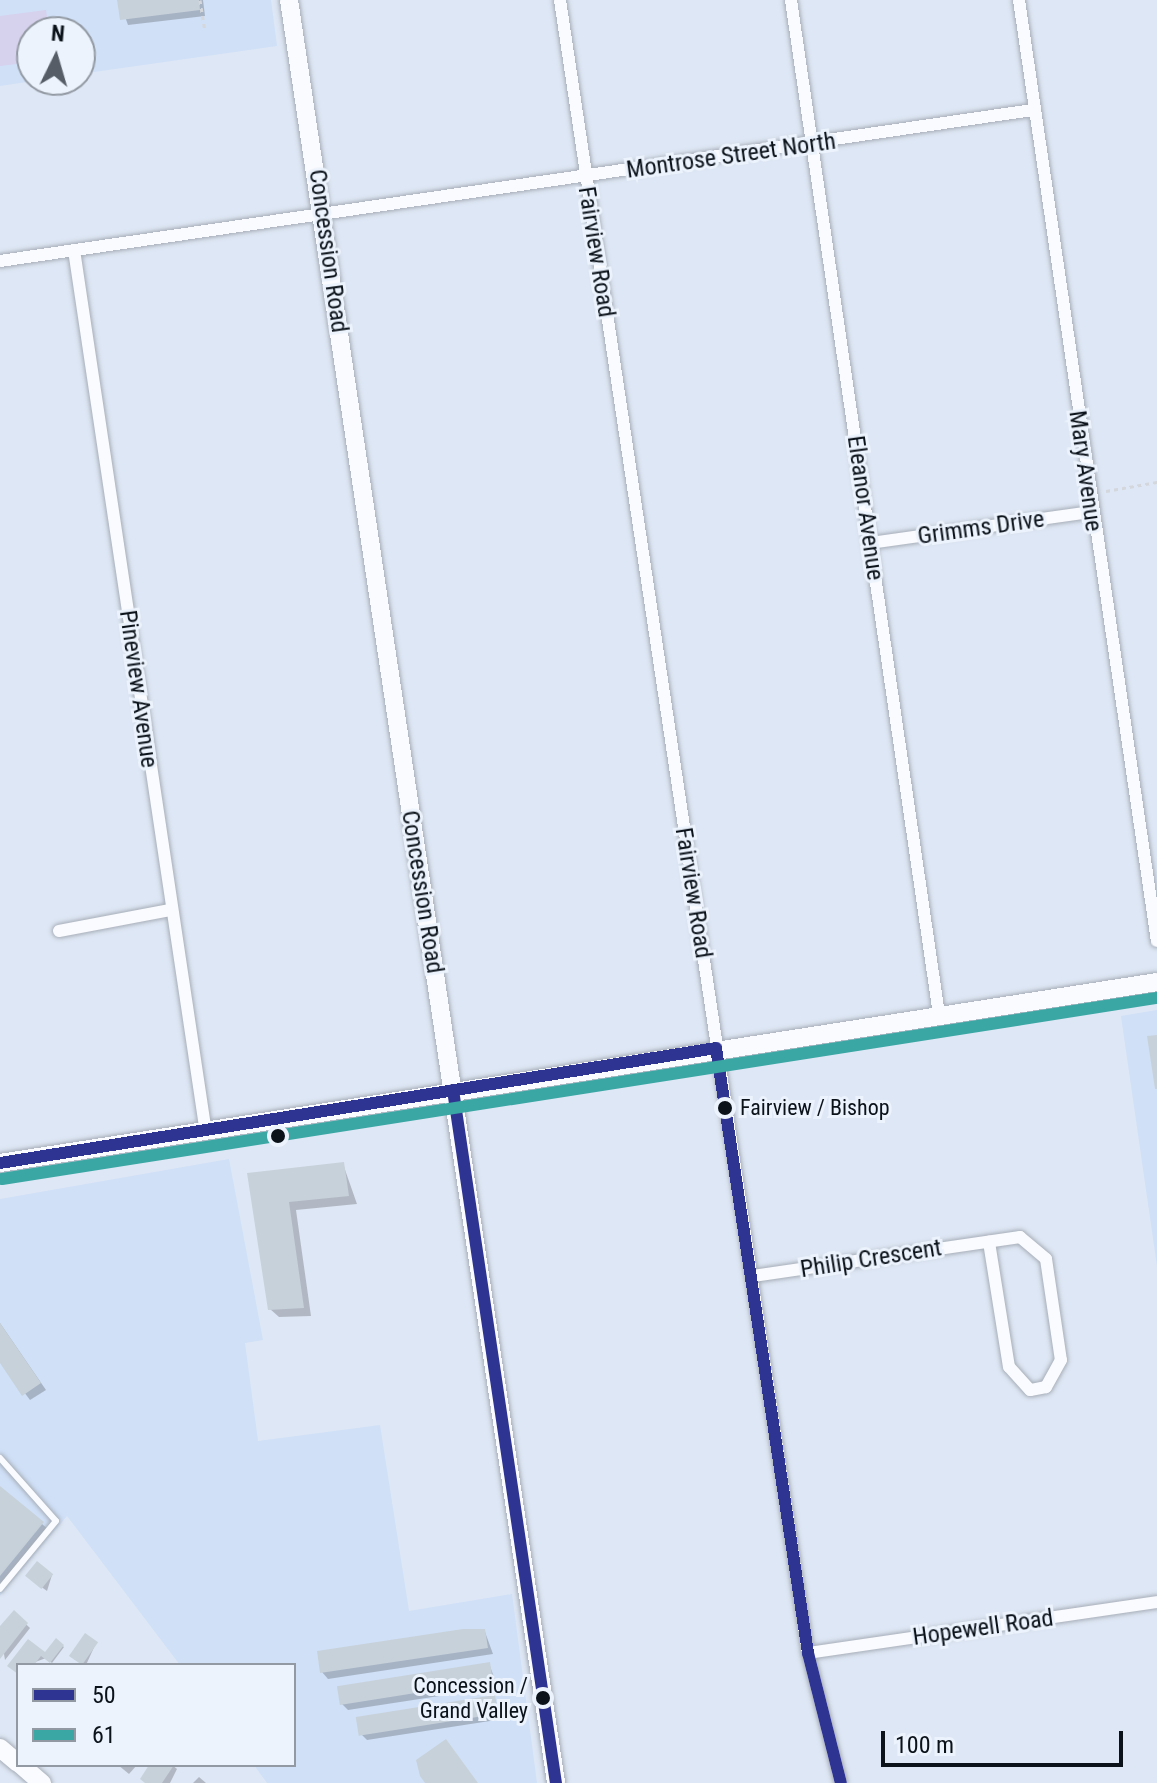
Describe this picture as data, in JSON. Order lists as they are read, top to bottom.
{
  "streets": {
    "main road": ["Concession Road"],
    "street": [
      "Montrose Street North",
      "Fairview Road",
      "Mary Avenue",
      "Eleanor Avenue",
      "Grimms Drive",
      "Pineview Avenue",
      "Philip Crescent",
      "Hopewell Road"
    ]
  },
  "crossings": [
    ["Montrose Street North", "Concession Road"],
    ["Montrose Street North", "Fairview Road"],
    ["Montrose Street North", "Mary Avenue"],
    ["Montrose Street North", "Eleanor Avenue"],
    ["Montrose Street North", "Pineview Avenue"],
    ["Fairview Road", "Philip Crescent"],
    ["Fairview Road", "Hopewell Road"],
    ["Mary Avenue", "Grimms Drive"],
    ["Eleanor Avenue", "Grimms Drive"]
  ],
  "places": ["Fairview / Bishop", "Concession / Grand Valley"],
  "lines": ["transit line 61", "transit line 50"],
  "legend": ["50", "61"],
  "scale_bar": "100 m",
  "north": "top"
}
